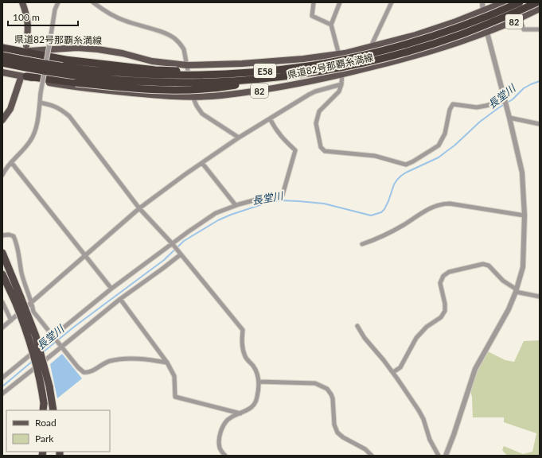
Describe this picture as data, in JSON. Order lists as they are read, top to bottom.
{
  "streets": {
    "highway": ["E58"],
    "main road": ["82", "県道82号那覇糸満線"]
  },
  "water": ["長堂川"],
  "legend": ["Road", "Park"],
  "scale_bar": "100 m"
}
